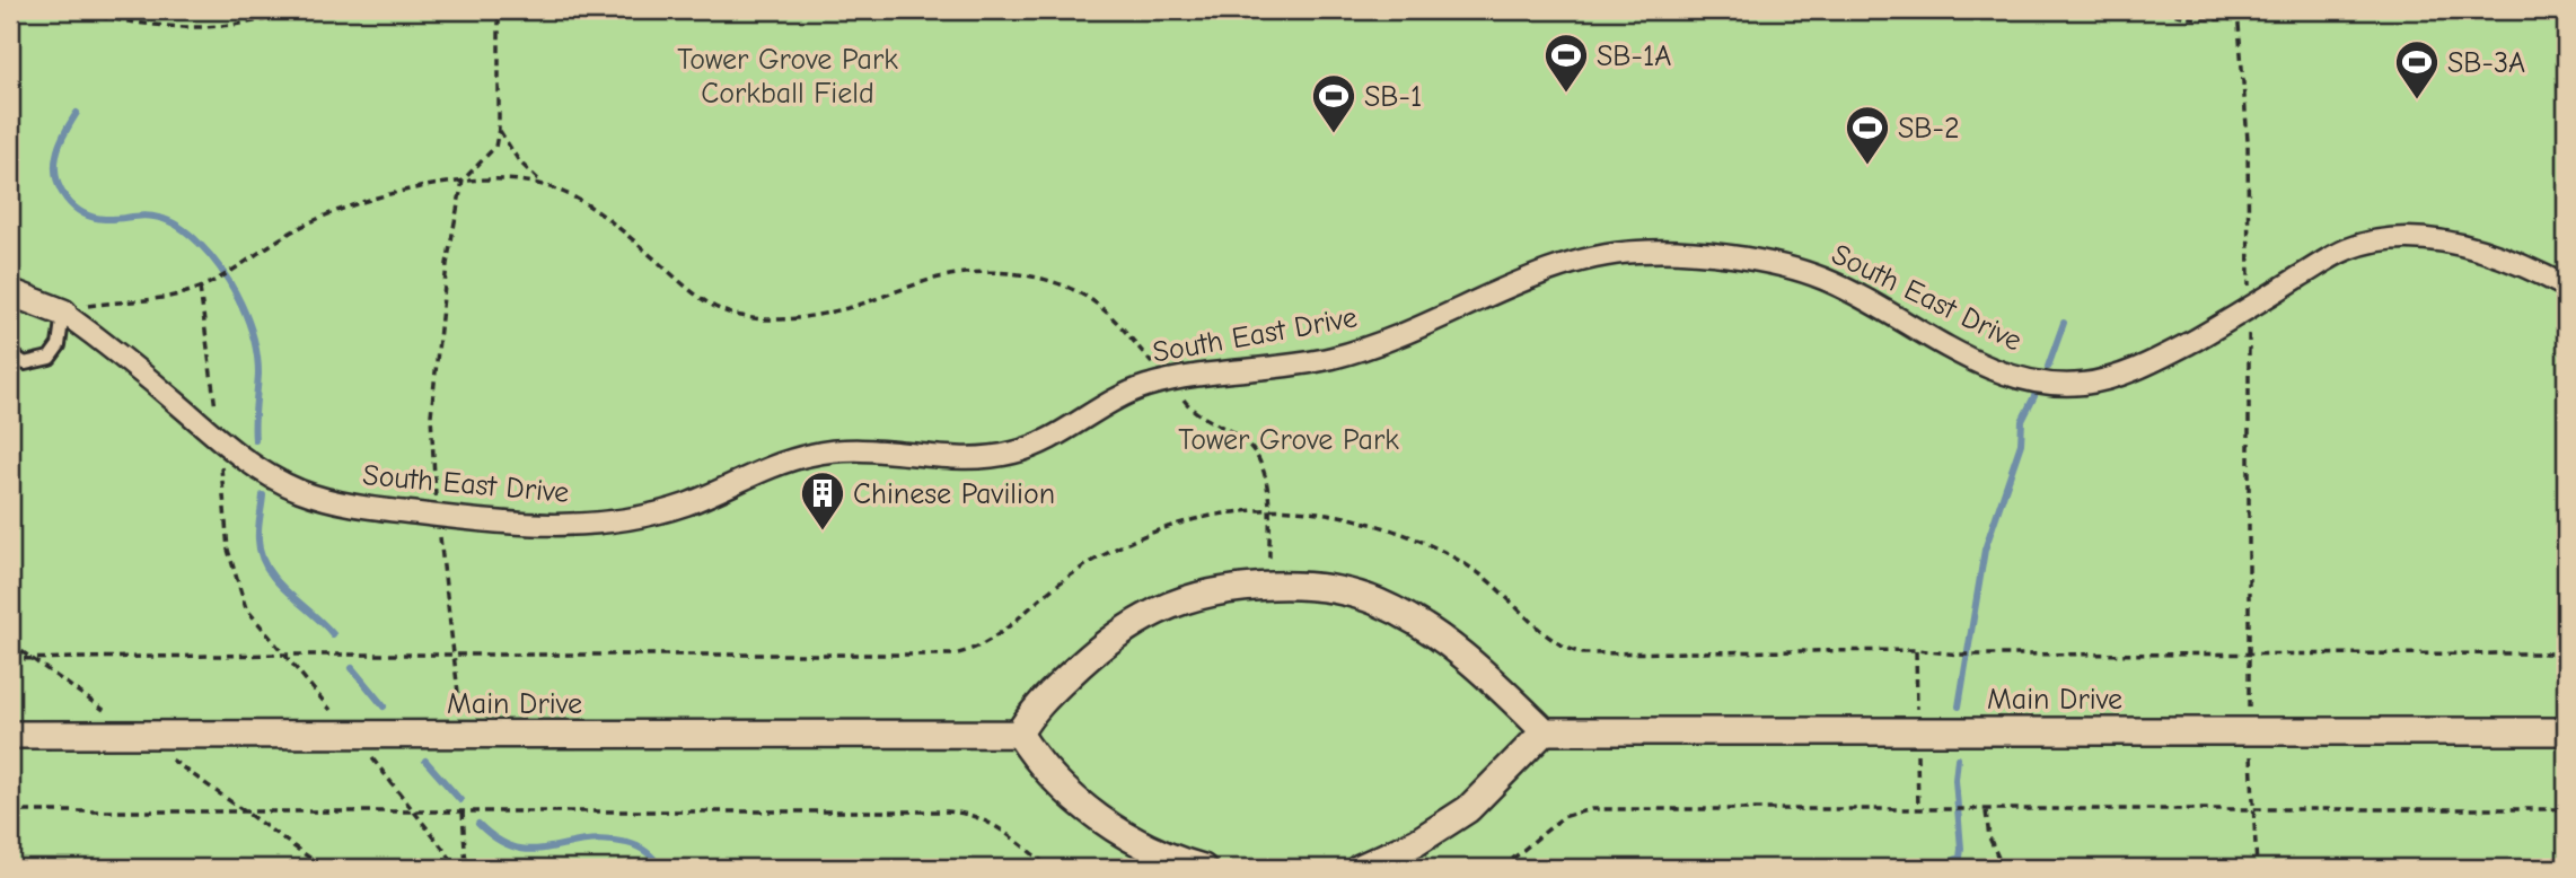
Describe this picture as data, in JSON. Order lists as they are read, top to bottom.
{
  "streets": {
    "street": ["South East Drive", "Main Drive"]
  },
  "parks": ["Tower Grove Park Corkball Field", "Tower Grove Park"],
  "places": {
    "sports": [
      "SB-1A",
      "SB-3A",
      "SB-1",
      "SB-2"
    ],
    "building": ["Chinese Pavilion"]
  }
}
